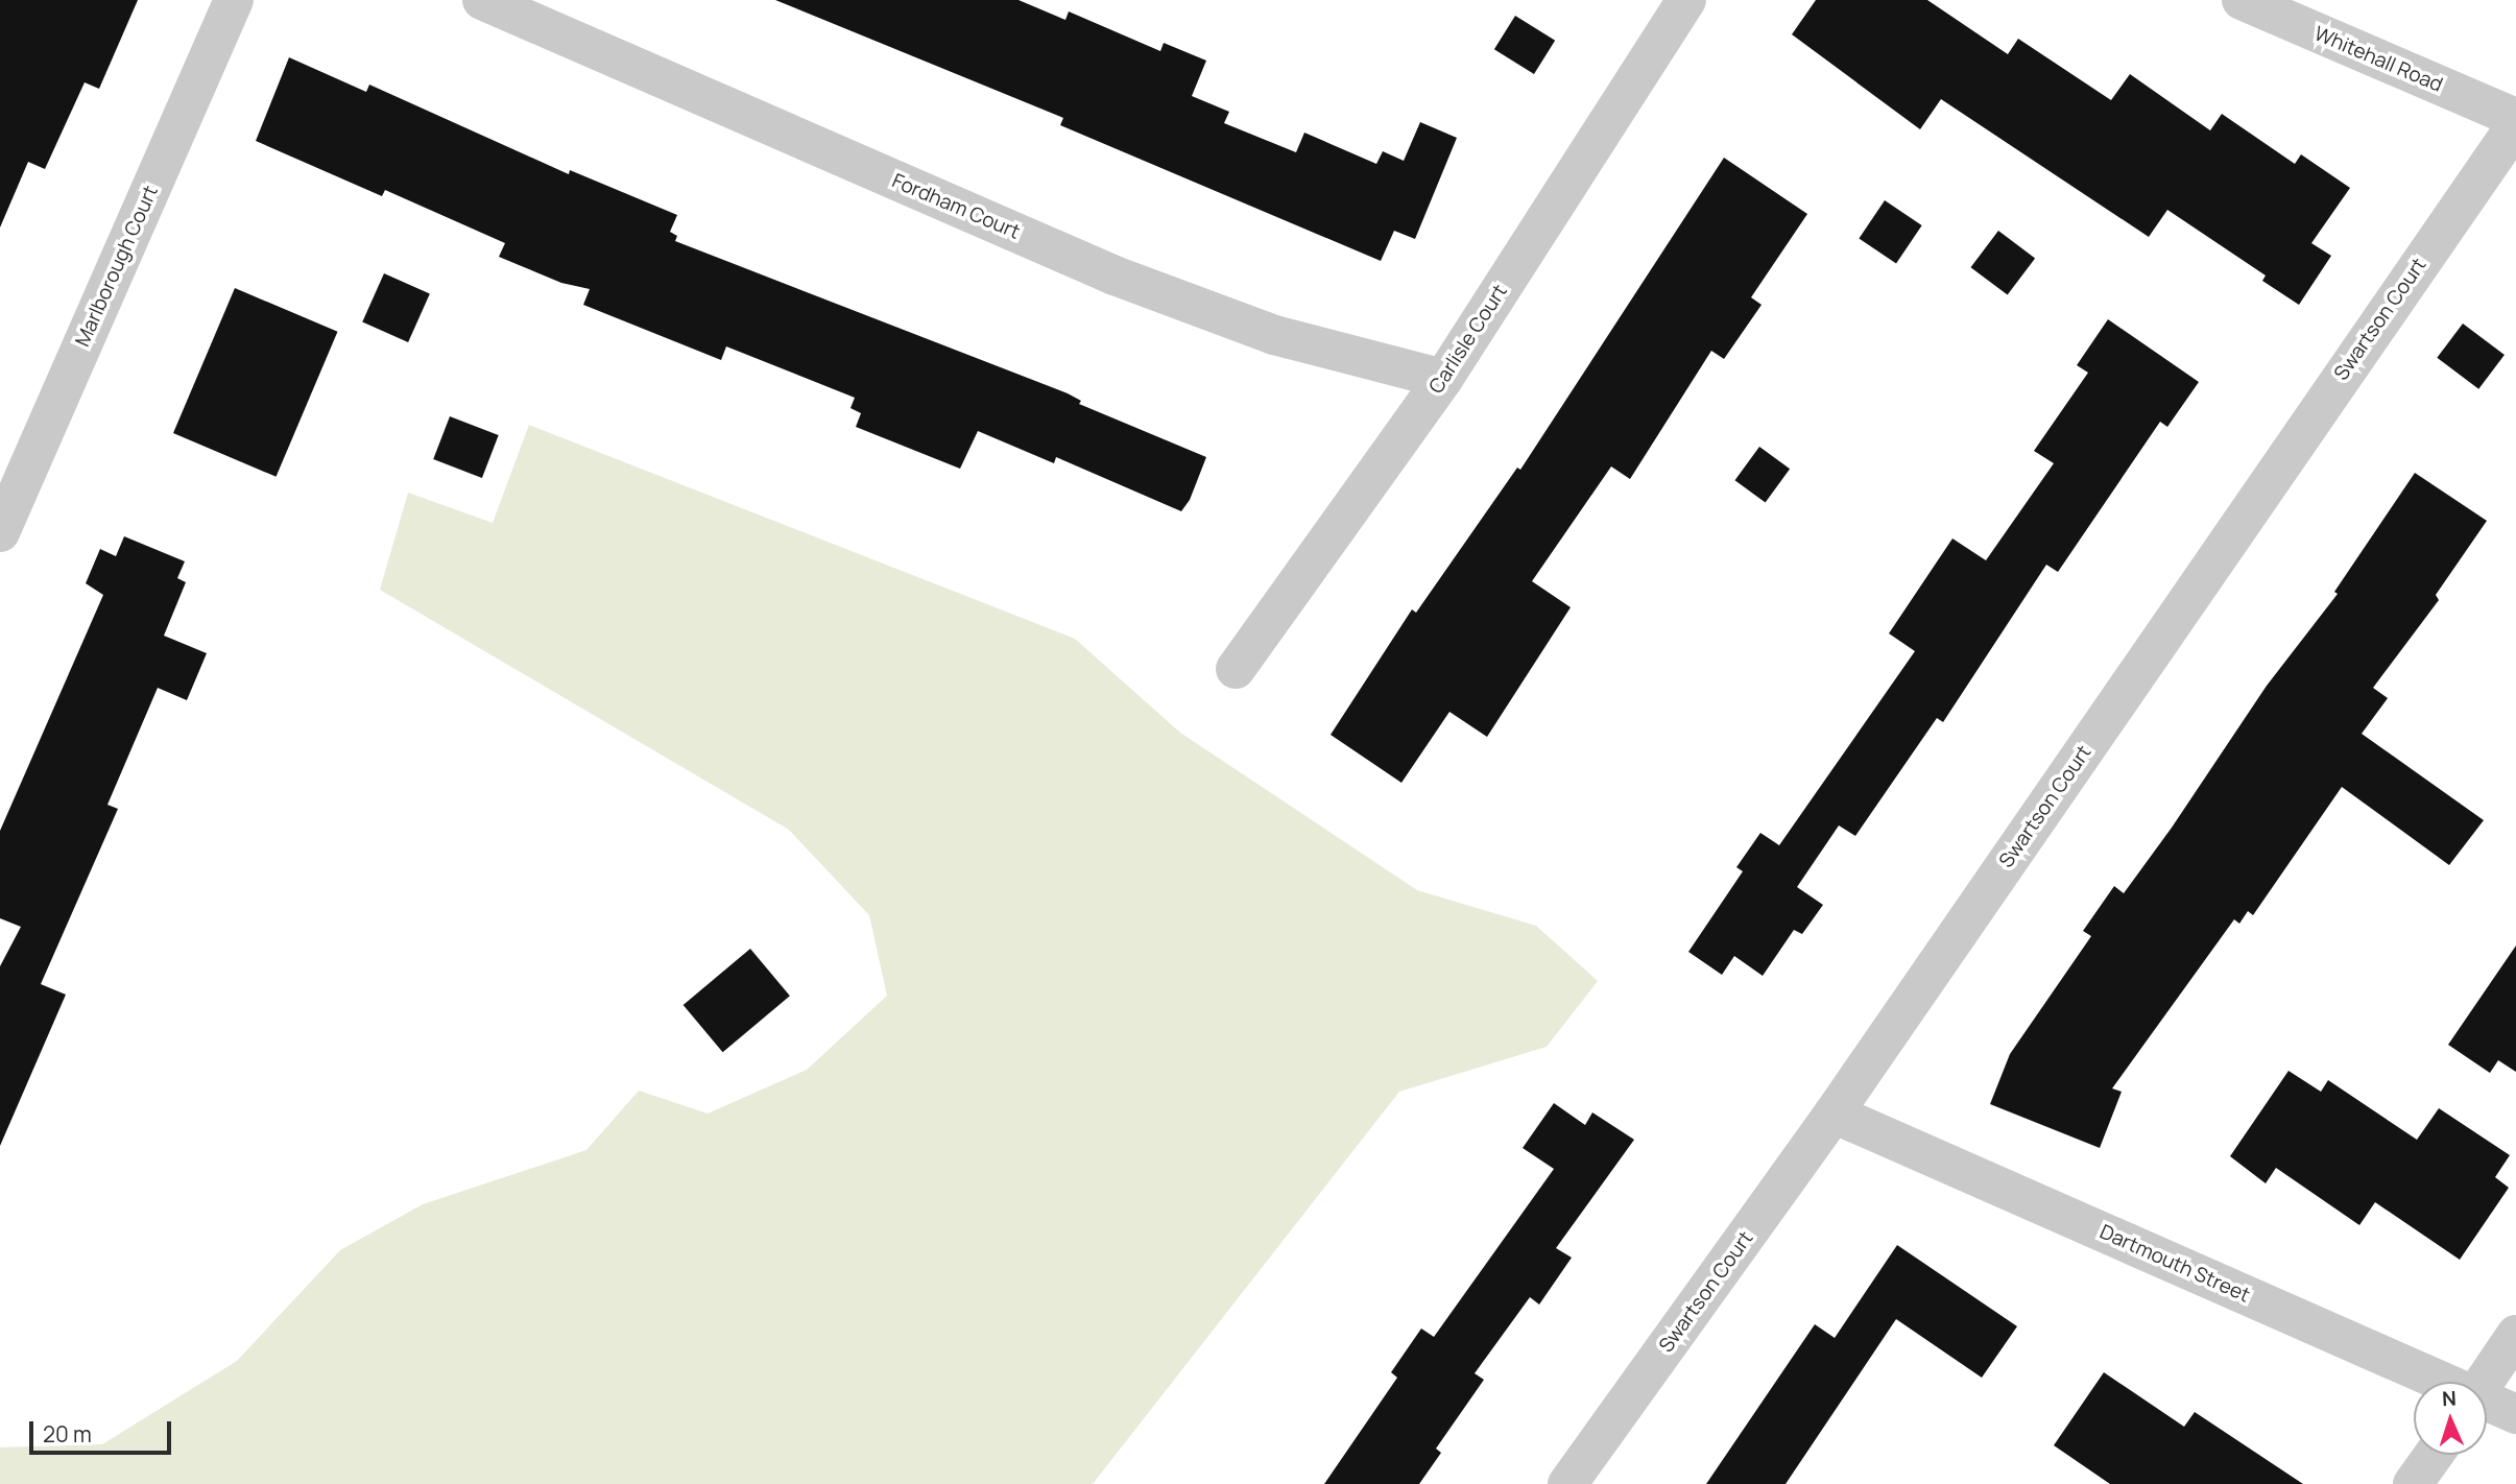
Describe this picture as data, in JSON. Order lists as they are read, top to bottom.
{
  "streets": {
    "street": [
      "Whitehall Road",
      "Fordham Court",
      "Marlborough Court",
      "Swartson Court",
      "Carlisle Court",
      "Dartmouth Street"
    ]
  },
  "crossings": [
    ["Fordham Court", "Carlisle Court"],
    ["Swartson Court", "Dartmouth Street"]
  ],
  "scale_bar": "20 m",
  "north": "top"
}
